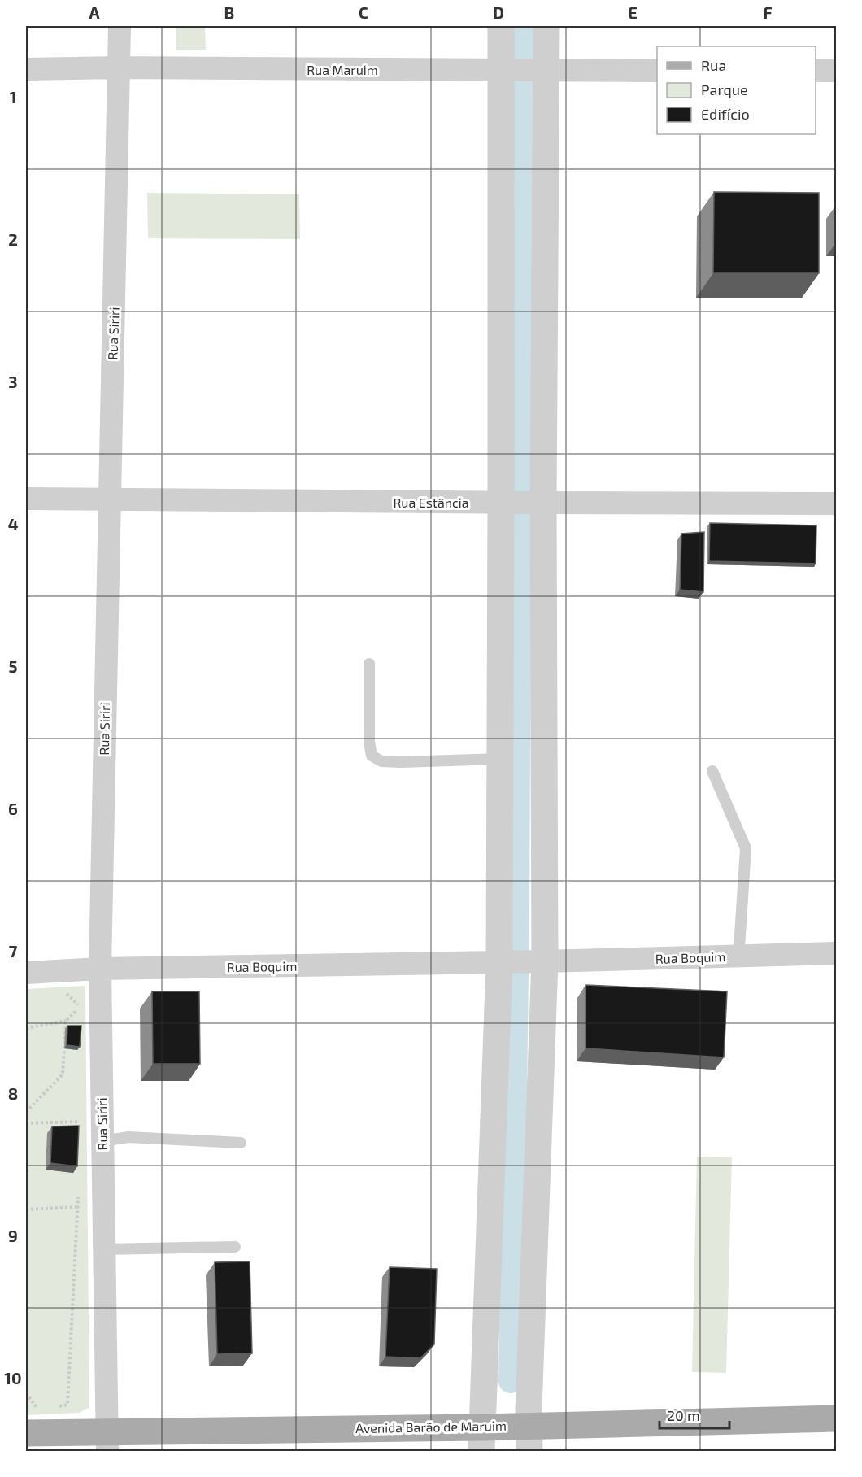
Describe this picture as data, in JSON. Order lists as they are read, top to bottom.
{
  "streets": {
    "main road": ["Avenida Barão de Maruim"],
    "street": [
      "Rua Maruim",
      "Rua Siriri",
      "Rua Estância",
      "Rua Boquim"
    ]
  },
  "crossings": [
    ["Rua Maruim", "Rua Siriri"],
    ["Rua Siriri", "Rua Estância"],
    ["Rua Siriri", "Rua Boquim"],
    ["Rua Siriri", "Avenida Barão de Maruim"]
  ],
  "legend": ["Rua", "Parque", "Edifício"],
  "scale_bar": "20 m",
  "grid": {
    "columns": [
      "A",
      "B",
      "C",
      "D",
      "E",
      "F"
    ],
    "rows": [
      "1",
      "2",
      "3",
      "4",
      "5",
      "6",
      "7",
      "8",
      "9",
      "10"
    ]
  }
}
